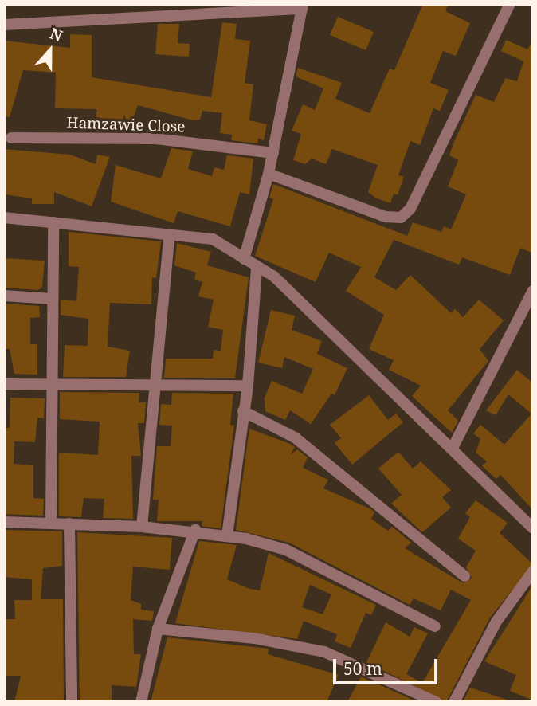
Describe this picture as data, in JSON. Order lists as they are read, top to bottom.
{
  "streets": {
    "street": ["Hamzawie Close"]
  },
  "scale_bar": "50 m",
  "north": "top"
}
